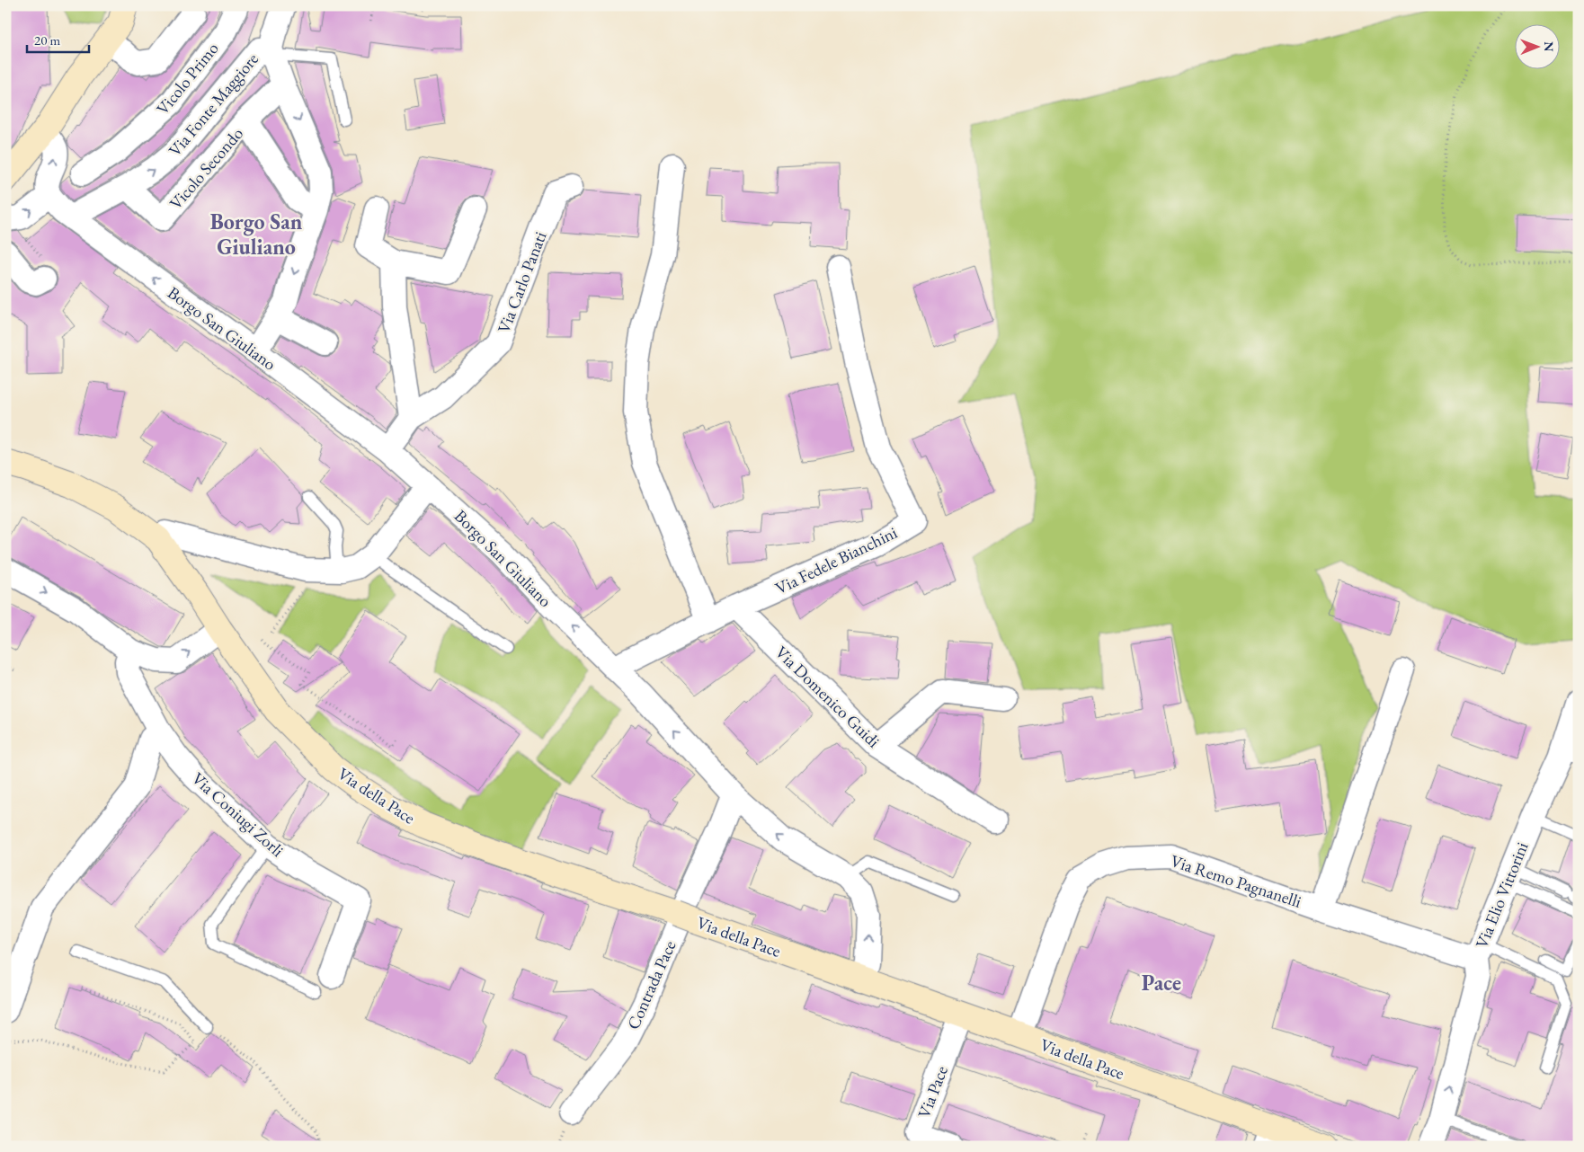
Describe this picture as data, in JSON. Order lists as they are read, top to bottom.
{
  "streets": {
    "main road": ["Via della Pace"],
    "street": [
      "Vicolo Primo",
      "Via Fonte Maggiore",
      "Vicolo Secondo",
      "Via Carlo Panati",
      "Borgo San Giuliano",
      "Via Fedele Bianchini",
      "Via Domenico Guidi",
      "Via Coniugi Zorli",
      "Via Remo Pagnanelli",
      "Via Elio Vittorini",
      "Contrada Pace",
      "Via Pace"
    ]
  },
  "crossings": [
    ["Via Fonte Maggiore", "Vicolo Secondo"],
    ["Via Fonte Maggiore", "Borgo San Giuliano"],
    ["Via Carlo Panati", "Borgo San Giuliano"],
    ["Borgo San Giuliano", "Via Fedele Bianchini"],
    ["Borgo San Giuliano", "Via della Pace"],
    ["Borgo San Giuliano", "Contrada Pace"],
    ["Via Fedele Bianchini", "Via Domenico Guidi"],
    ["Via della Pace", "Via Remo Pagnanelli"],
    ["Via della Pace", "Via Pace"],
    ["Via Remo Pagnanelli", "Via Elio Vittorini"]
  ],
  "one_way": ["Via Fonte Maggiore", "Borgo San Giuliano", "Via Elio Vittorini"],
  "districts": ["Borgo San Giuliano", "Pace"],
  "scale_bar": "20 m",
  "north": "right"
}
